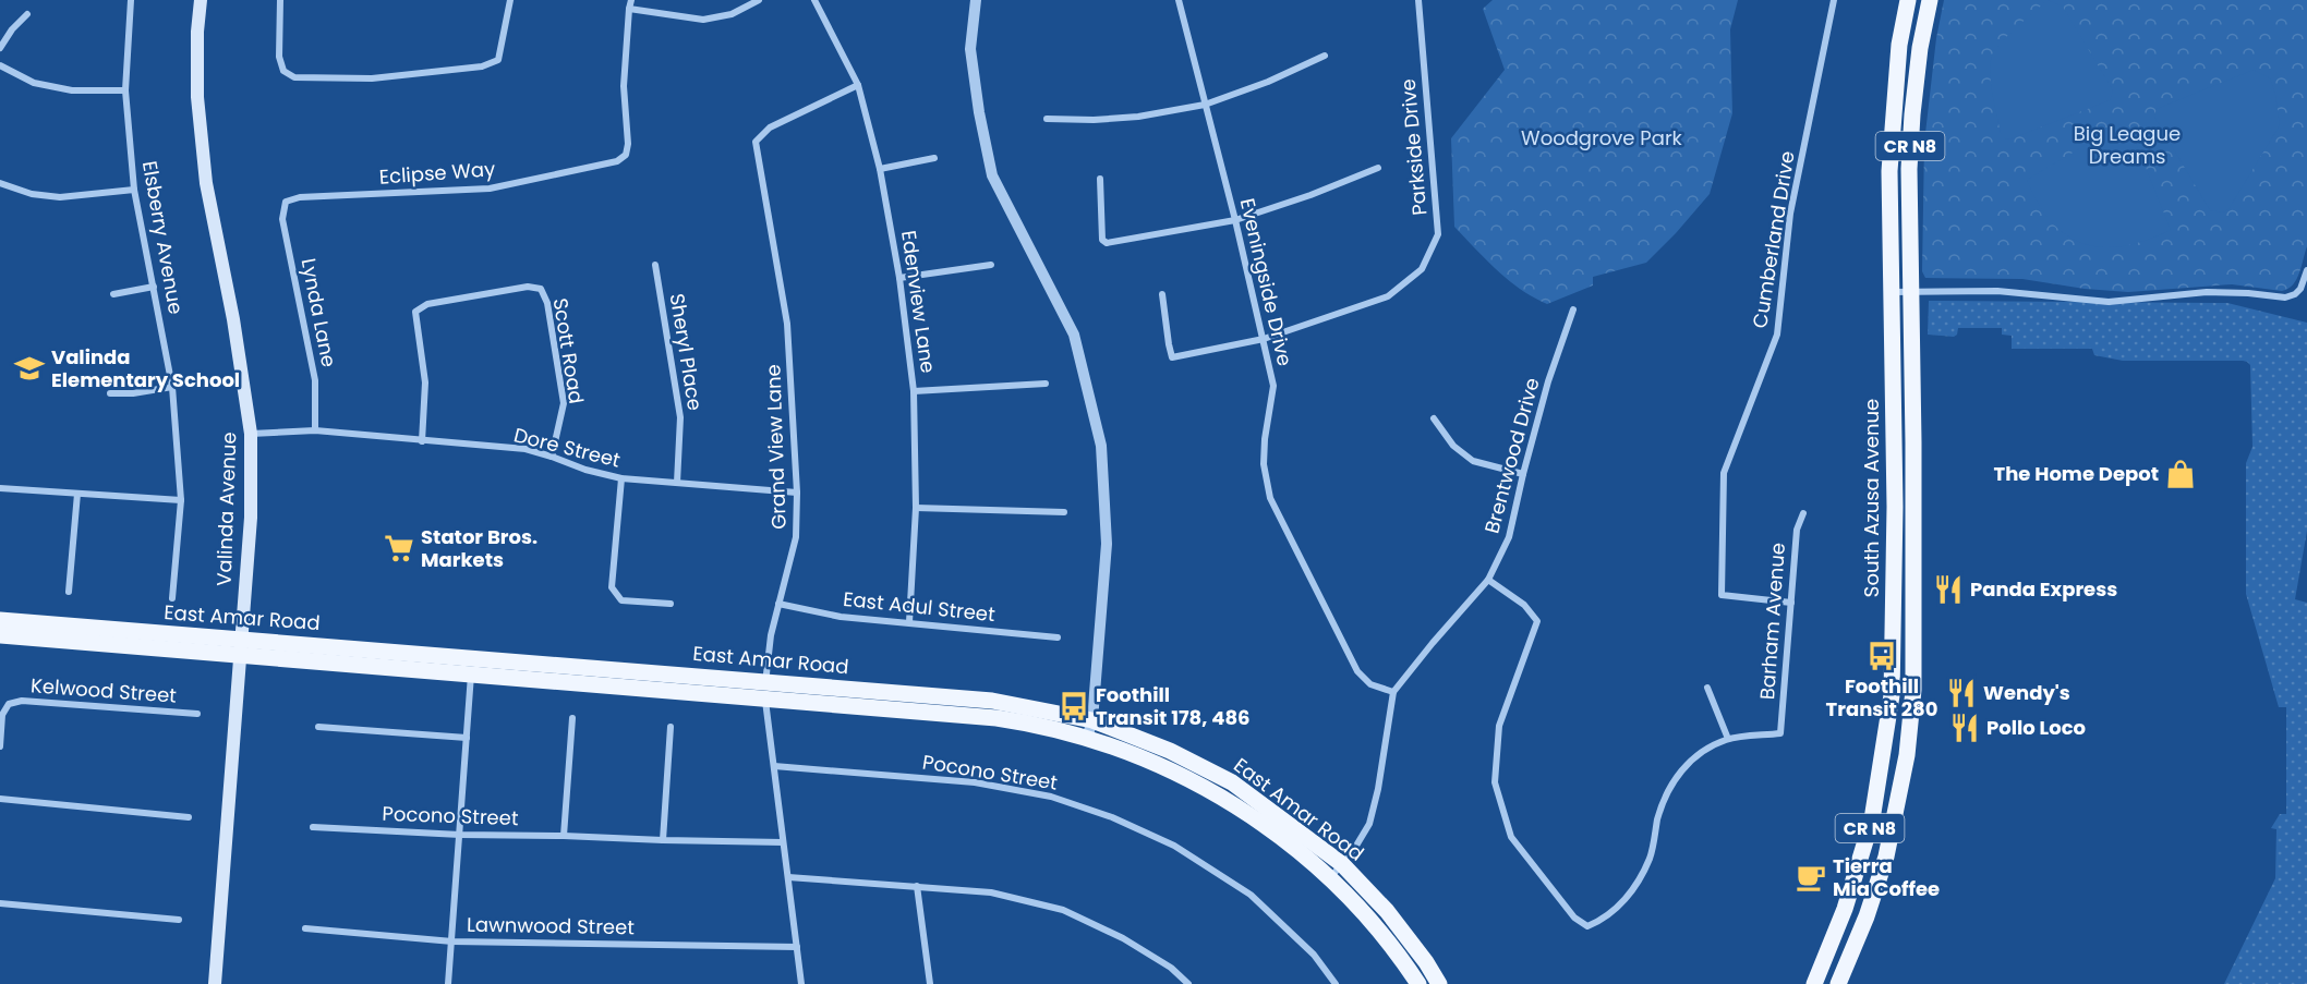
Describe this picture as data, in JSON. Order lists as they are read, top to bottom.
{
  "streets": {
    "main road": [
      "CR N8",
      "South Azusa Avenue",
      "Valinda Avenue",
      "East Amar Road"
    ],
    "street": [
      "Parkside Drive",
      "Eclipse Way",
      "Elsberry Avenue",
      "Cumberland Drive",
      "Eveningside Drive",
      "Edenview Lane",
      "Lynda Lane",
      "Scott Road",
      "Sheryl Place",
      "Grand View Lane",
      "Dore Street",
      "Brentwood Drive",
      "East Adul Street",
      "Barham Avenue",
      "Kelwood Street",
      "Pocono Street",
      "Lawnwood Street"
    ]
  },
  "crossings": [
    ["Parkside Drive", "Eveningside Drive"],
    ["Eclipse Way", "Lynda Lane"],
    ["Cumberland Drive", "Barham Avenue"],
    ["Eveningside Drive", "Brentwood Drive"],
    ["Edenview Lane", "Grand View Lane"],
    ["Edenview Lane", "East Adul Street"],
    ["Lynda Lane", "Dore Street"],
    ["Scott Road", "Dore Street"],
    ["Sheryl Place", "Dore Street"],
    ["Grand View Lane", "Dore Street"],
    ["Grand View Lane", "East Adul Street"],
    ["Grand View Lane", "East Amar Road"],
    ["Grand View Lane", "Pocono Street"],
    ["Grand View Lane", "Lawnwood Street"],
    ["Dore Street", "Valinda Avenue"],
    ["Valinda Avenue", "East Amar Road"]
  ],
  "parks": ["Big League Dreams", "Woodgrove Park"],
  "places": {
    "school or university": ["Valinda Elementary School"],
    "shop": ["The Home Depot"],
    "supermarket": ["Stator Bros. Markets"],
    "restaurant": ["Panda Express", "Wendy's", "Pollo Loco"],
    "bus stop": ["Foothill Transit 280", "Foothill Transit 178, 486"],
    "cafe": ["Tierra Mia Coffee"]
  }
}
